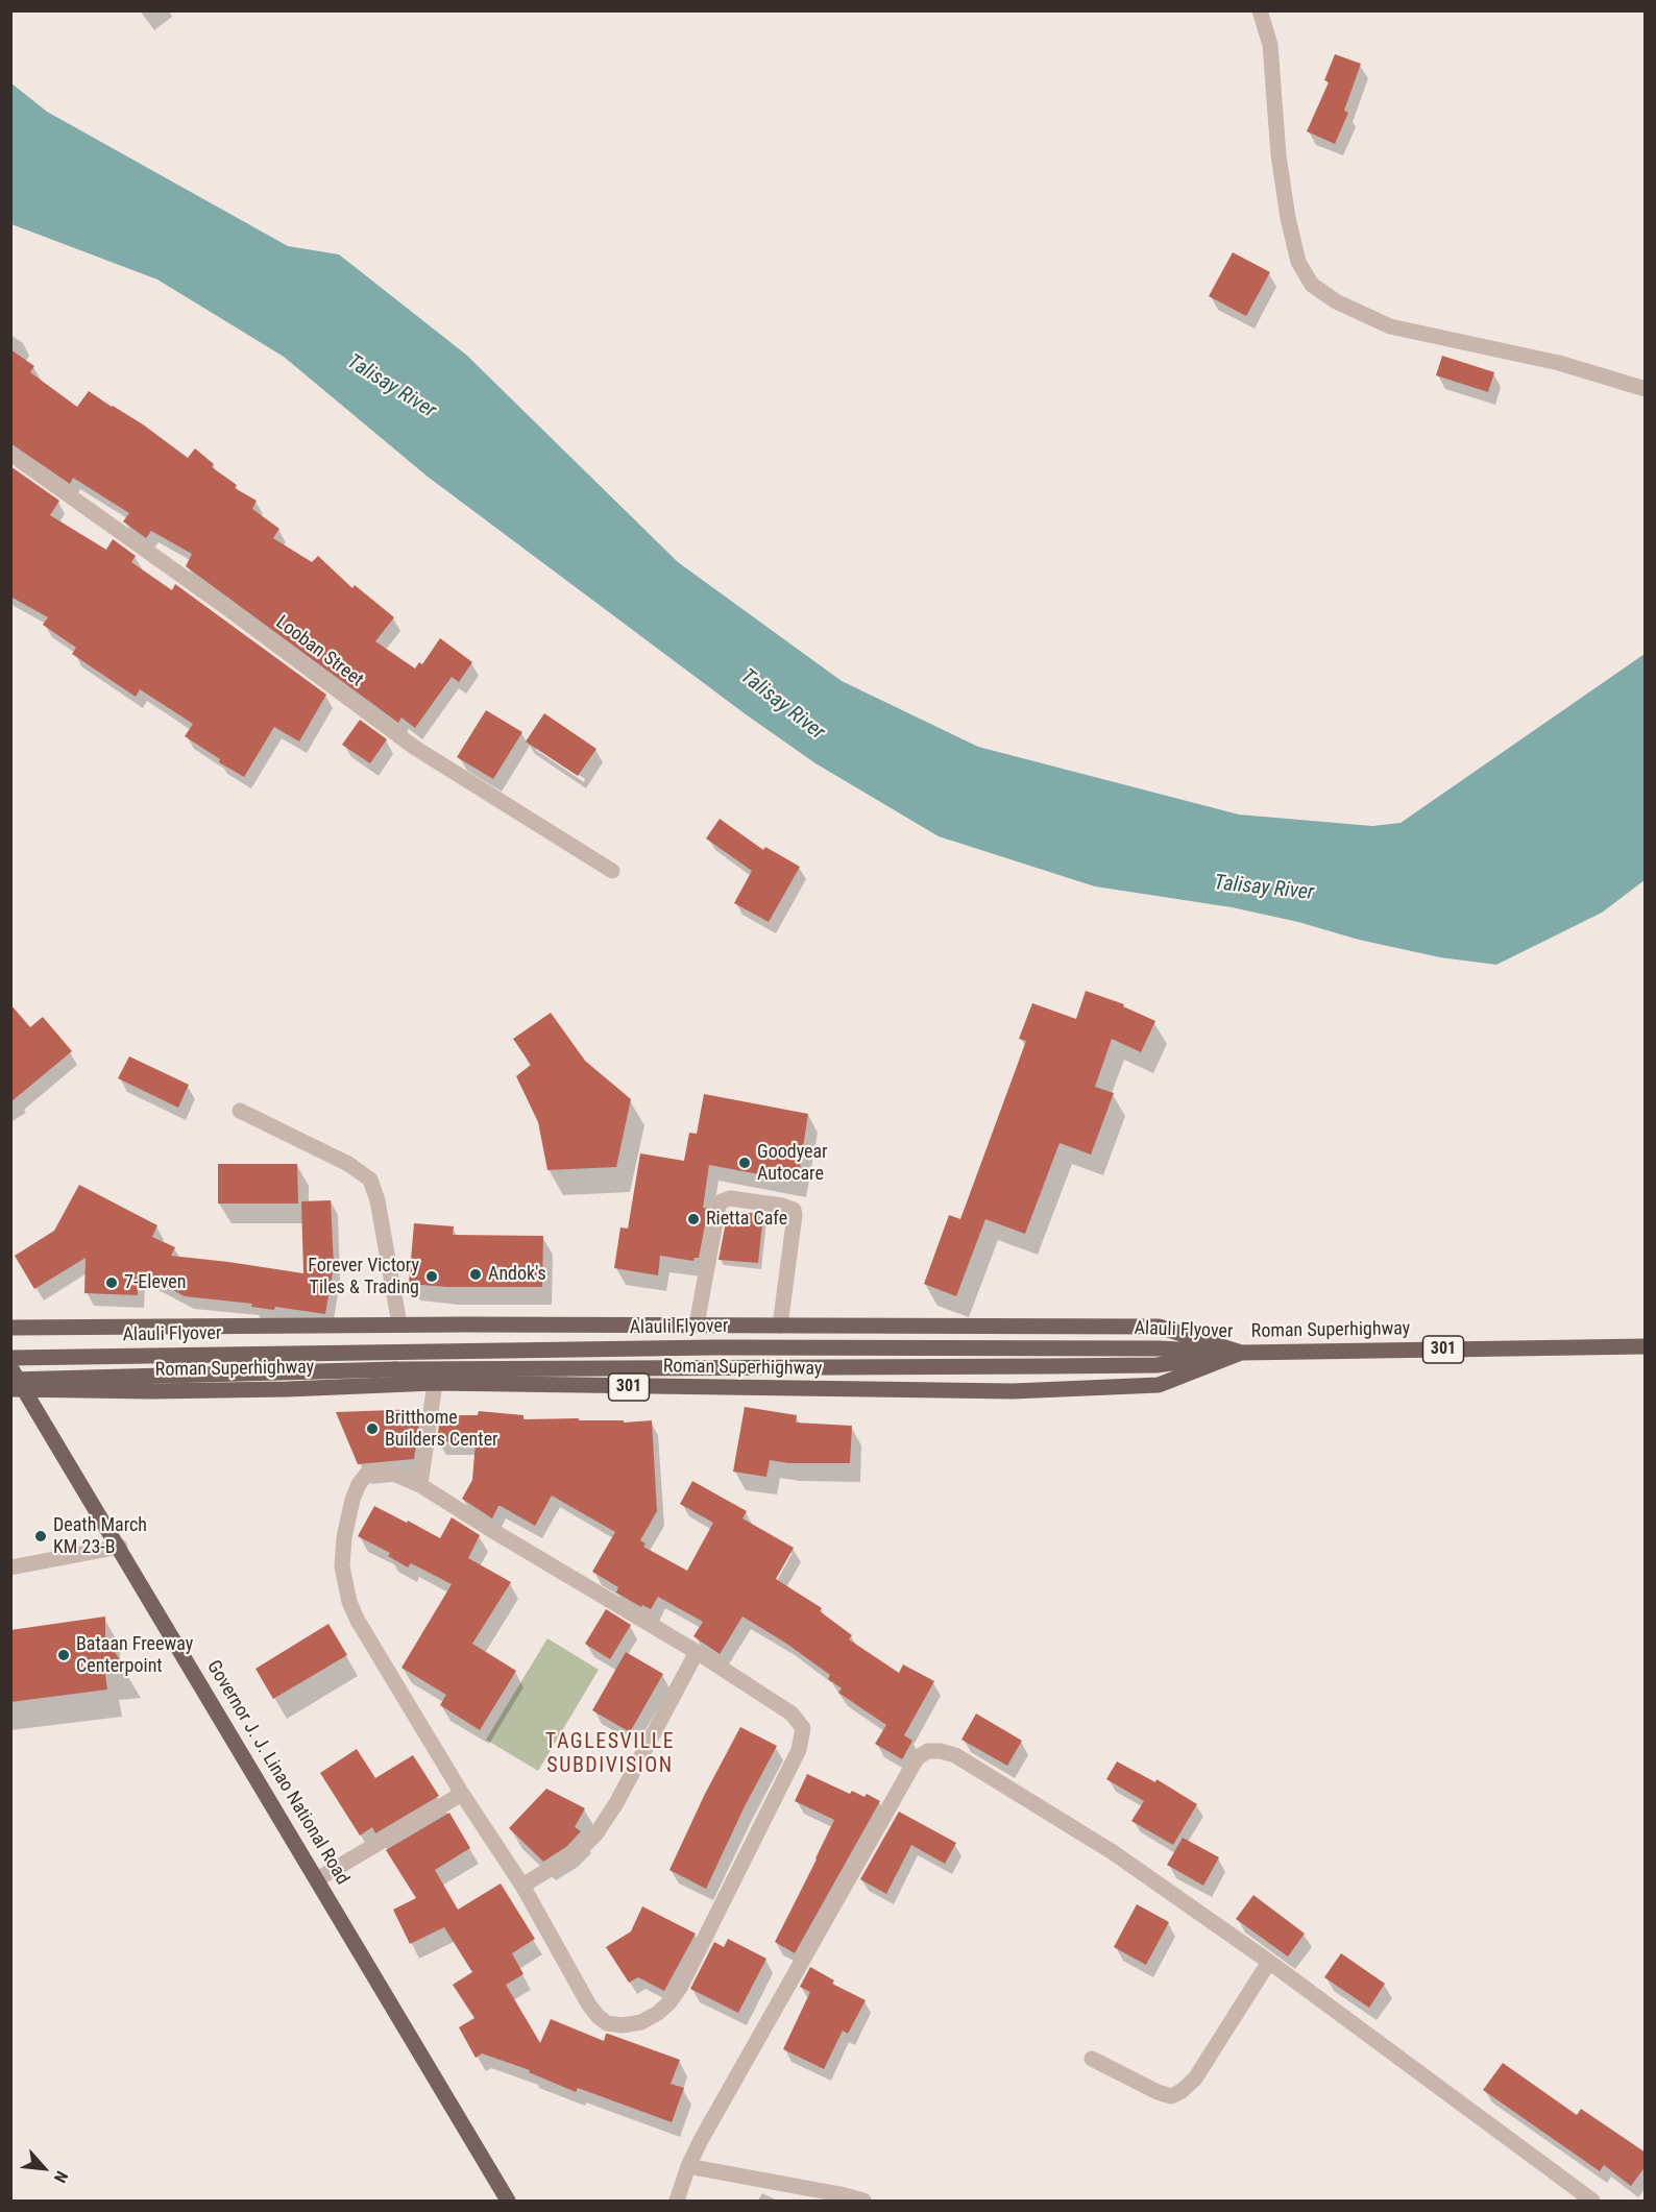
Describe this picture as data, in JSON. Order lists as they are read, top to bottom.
{
  "streets": {
    "main road": [
      "Alauli Flyover",
      "Roman Superhighway",
      "301",
      "Governor J. J. Linao National Road"
    ],
    "street": ["Looban Street"]
  },
  "crossings": [
    ["Alauli Flyover", "Roman Superhighway"],
    ["Alauli Flyover", "Governor J. J. Linao National Road"],
    ["Roman Superhighway", "Governor J. J. Linao National Road"]
  ],
  "districts": ["TAGLESVILLE SUBDIVISION"],
  "water": ["Talisay River"],
  "places": [
    "Goodyear Autocare",
    "Rietta Cafe",
    "Andok's",
    "Forever Victory Tiles & Trading",
    "7-Eleven",
    "Britthome Builders Center",
    "Death March KM 23-B",
    "Bataan Freeway Centerpoint"
  ],
  "north": "bottom right"
}
